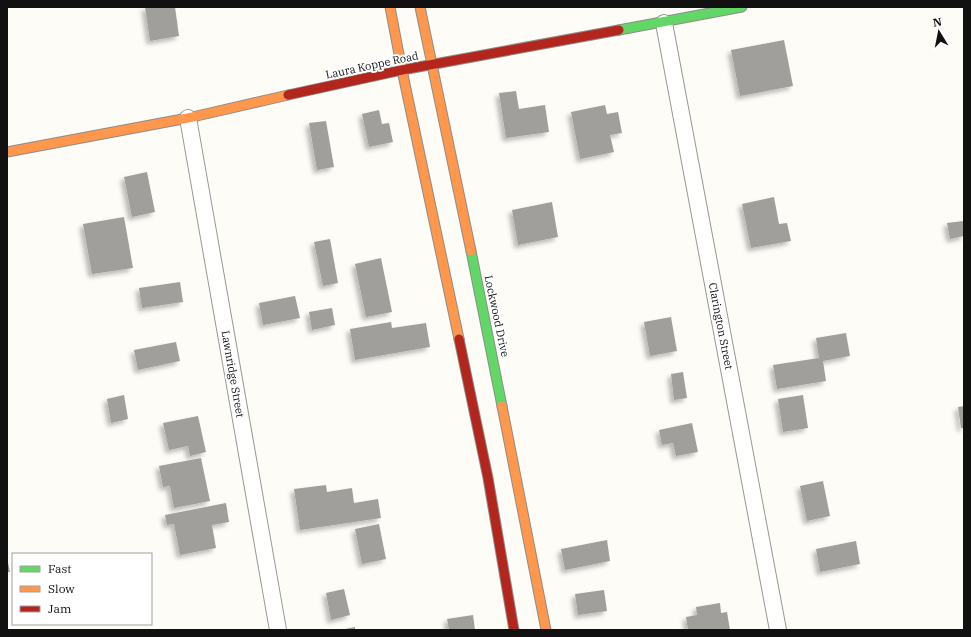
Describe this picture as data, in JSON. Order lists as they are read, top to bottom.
{
  "streets": {
    "main road": ["Laura Koppe Road", "Lockwood Drive"],
    "street": ["Clarington Street", "Lawnridge Street"]
  },
  "crossings": [
    ["Laura Koppe Road", "Lockwood Drive"],
    ["Laura Koppe Road", "Clarington Street"],
    ["Laura Koppe Road", "Lawnridge Street"]
  ],
  "legend": ["Fast", "Slow", "Jam"],
  "north": "top"
}
